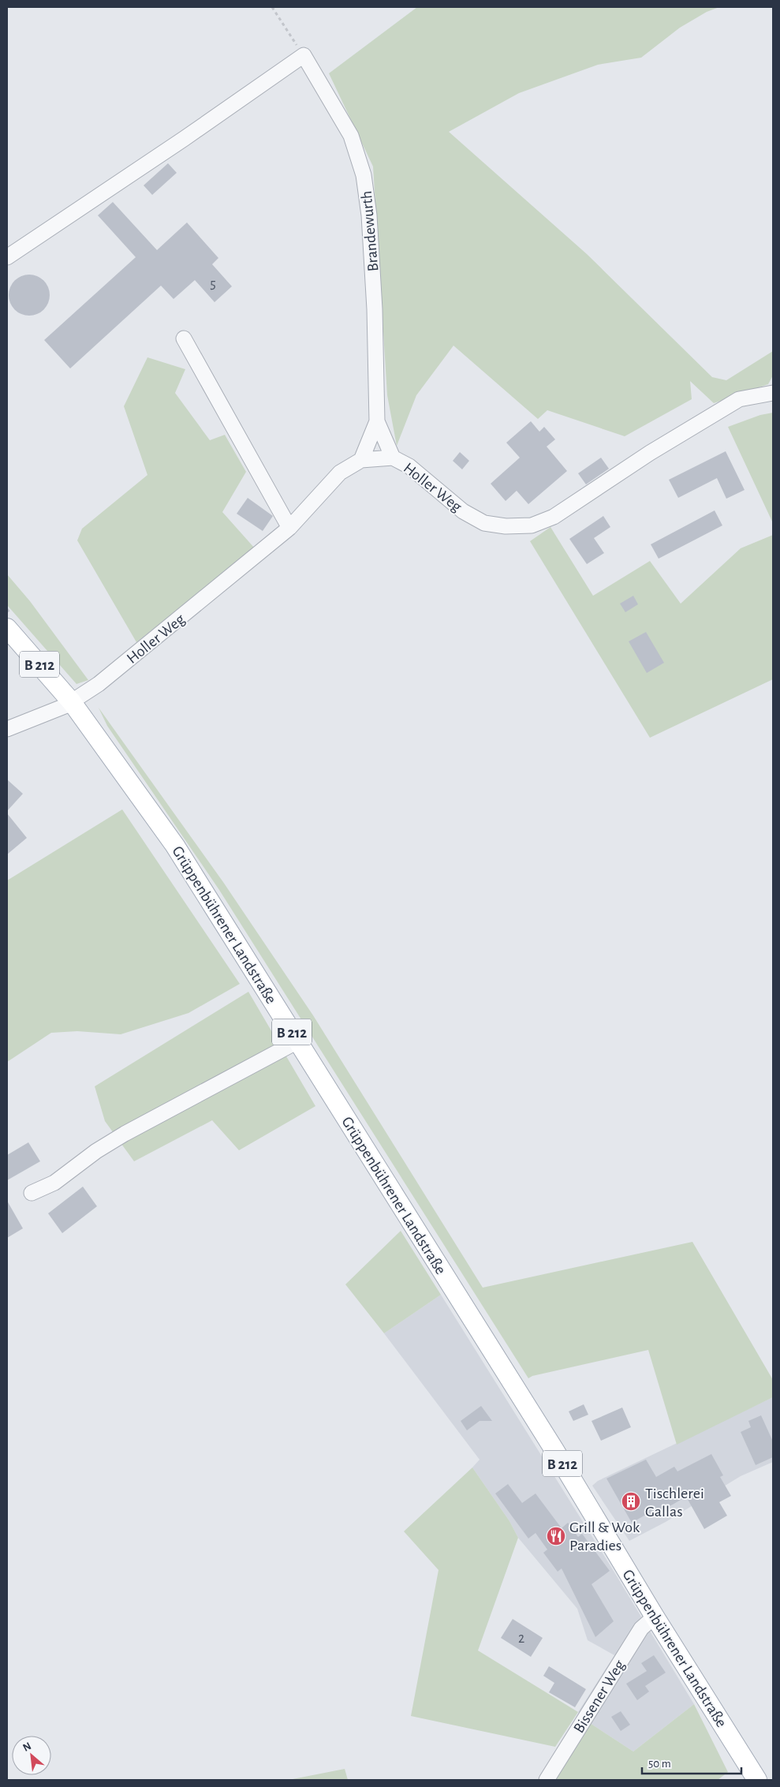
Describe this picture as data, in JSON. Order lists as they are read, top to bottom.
{
  "streets": {
    "main road": ["B 212", "Grüppenbührener Landstraße"],
    "street": ["Brandewurth", "Holler Weg", "Bissener Weg"]
  },
  "crossings": [
    ["Brandewurth", "Holler Weg"],
    ["Holler Weg", "Grüppenbührener Landstraße"],
    ["Grüppenbührener Landstraße", "Bissener Weg"]
  ],
  "places": {
    "building": ["Tischlerei Gallas"],
    "restaurant": ["Grill & Wok Paradies"]
  },
  "house_numbers": ["5", "2"],
  "scale_bar": "50 m",
  "north": "top left"
}
